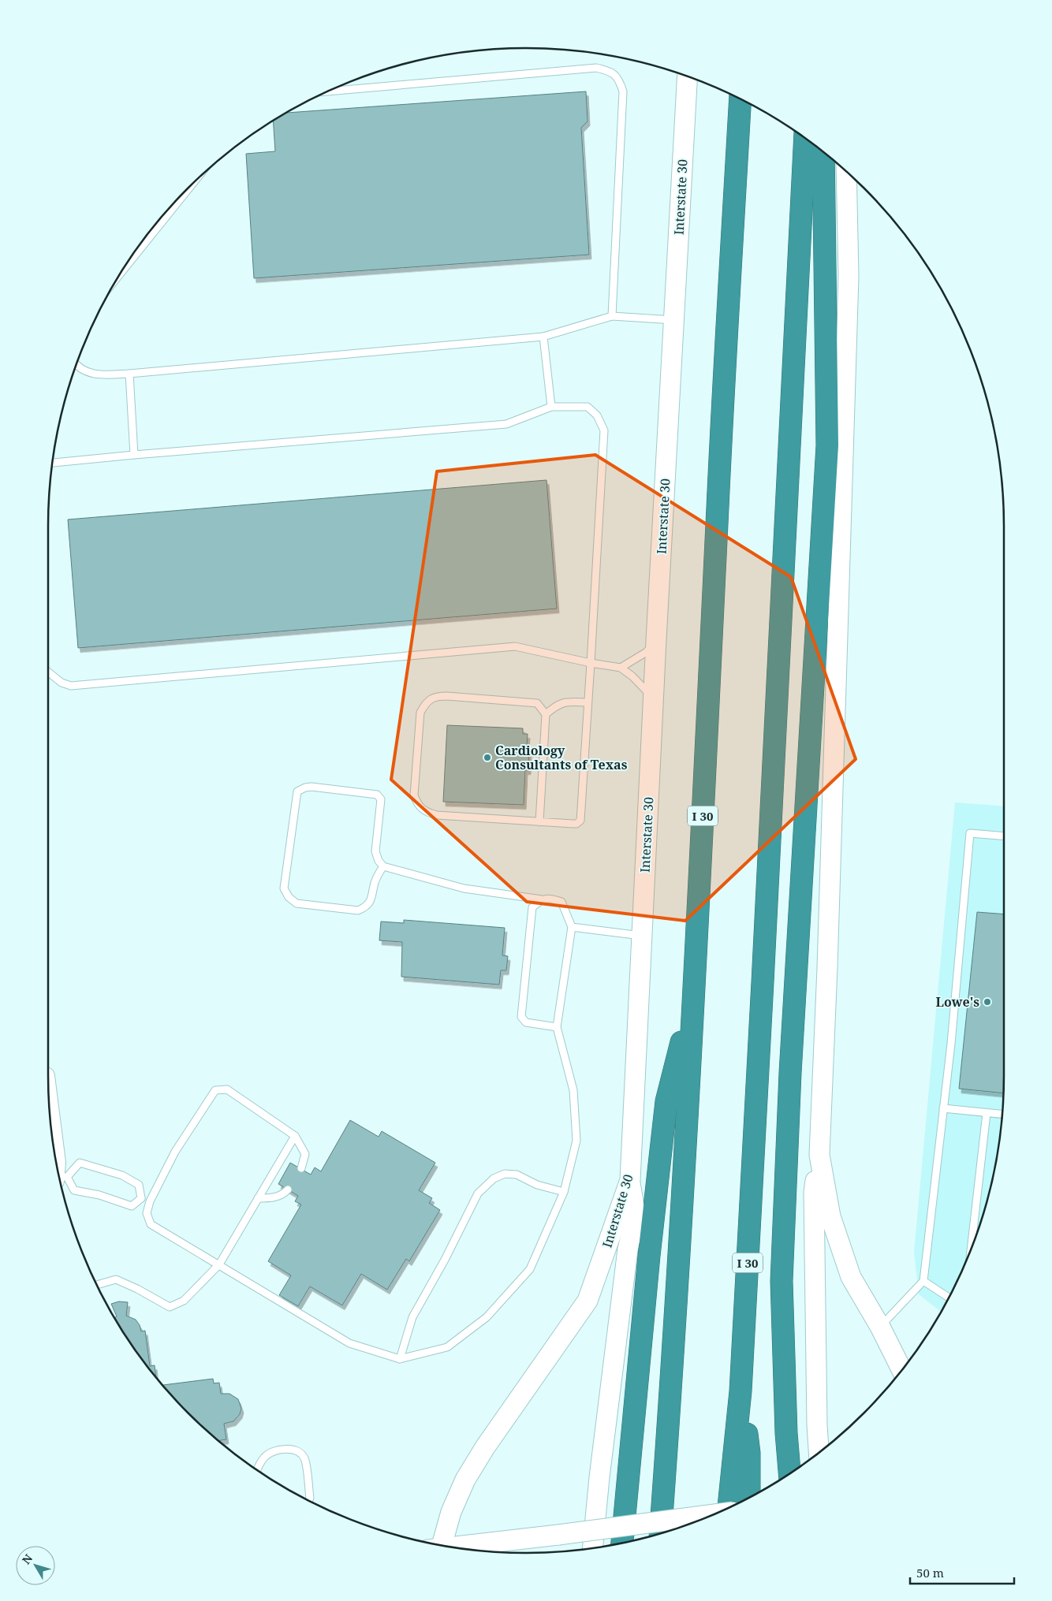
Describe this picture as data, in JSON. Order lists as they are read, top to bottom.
{
  "streets": {
    "highway": ["I 30"],
    "main road": ["Interstate 30"]
  },
  "places": ["Cardiology Consultants of Texas", "Lowe's"],
  "scale_bar": "50 m",
  "north": "top left"
}
